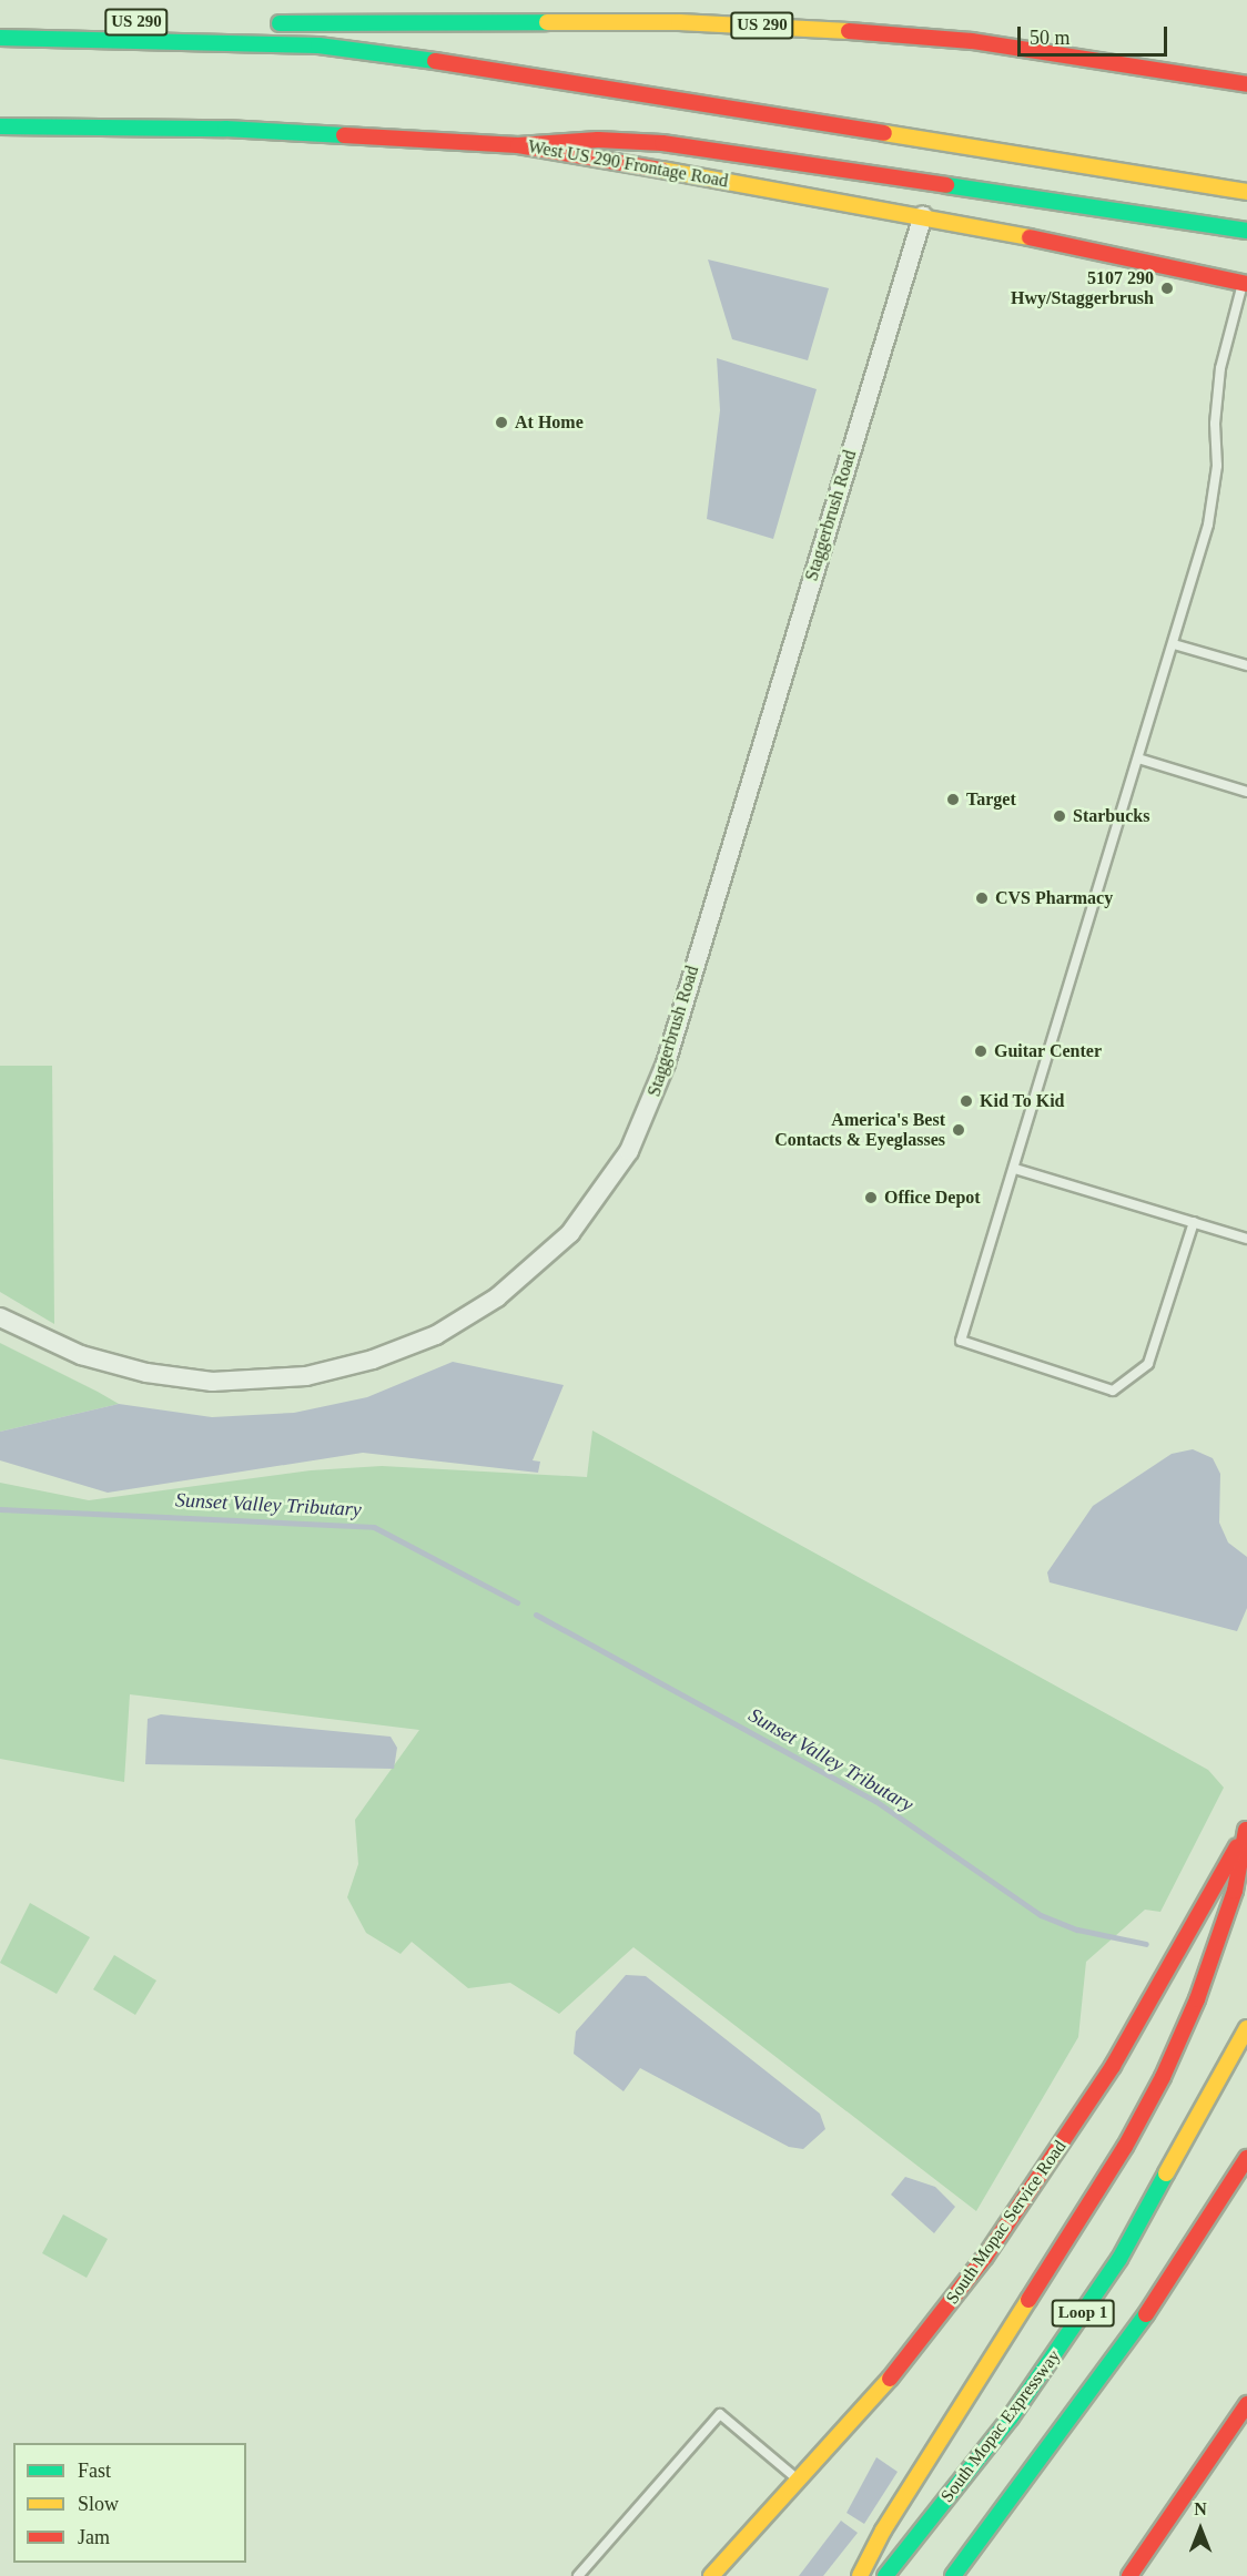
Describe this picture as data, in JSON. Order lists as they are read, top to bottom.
{
  "streets": {
    "main road": [
      "US 290",
      "West US 290 Frontage Road",
      "South Mopac Service Road",
      "Loop 1",
      "South Mopac Expressway"
    ],
    "street": ["Staggerbrush Road"]
  },
  "crossings": [
    ["West US 290 Frontage Road", "Staggerbrush Road"]
  ],
  "water": ["Sunset Valley Tributary"],
  "places": [
    "5107 290 Hwy/Staggerbrush",
    "At Home",
    "Target",
    "Starbucks",
    "CVS Pharmacy",
    "Guitar Center",
    "Kid To Kid",
    "America's Best Contacts & Eyeglasses",
    "Office Depot"
  ],
  "legend": ["Fast", "Slow", "Jam"],
  "scale_bar": "50 m",
  "north": "top"
}
